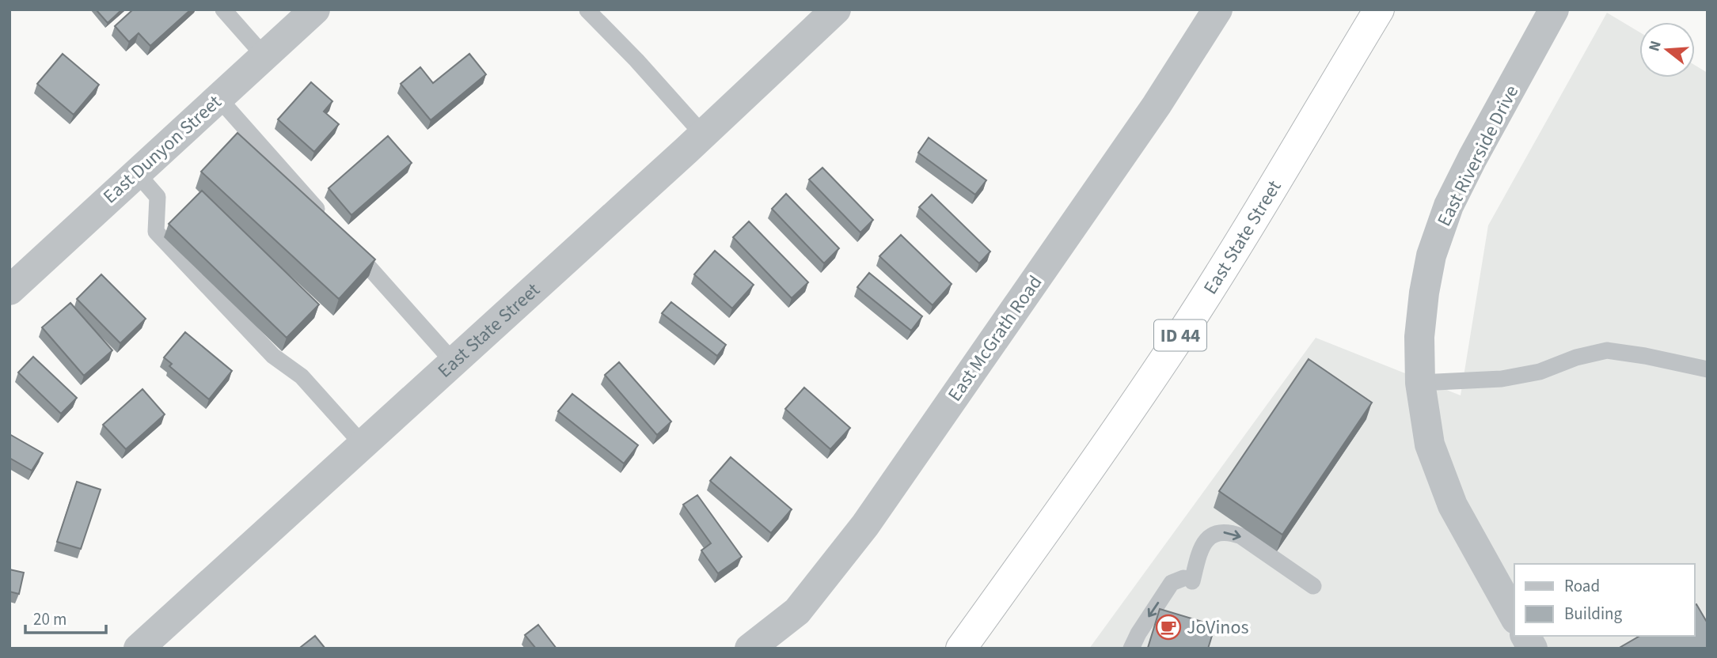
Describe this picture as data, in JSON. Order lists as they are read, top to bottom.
{
  "streets": {
    "highway": ["East State Street", "ID 44"],
    "street": ["East Dunyon Street", "East Riverside Drive", "East McGrath Road"]
  },
  "places": {
    "cafe": ["JoVinos"]
  },
  "legend": ["Road", "Building"],
  "scale_bar": "20 m",
  "north": "left"
}
